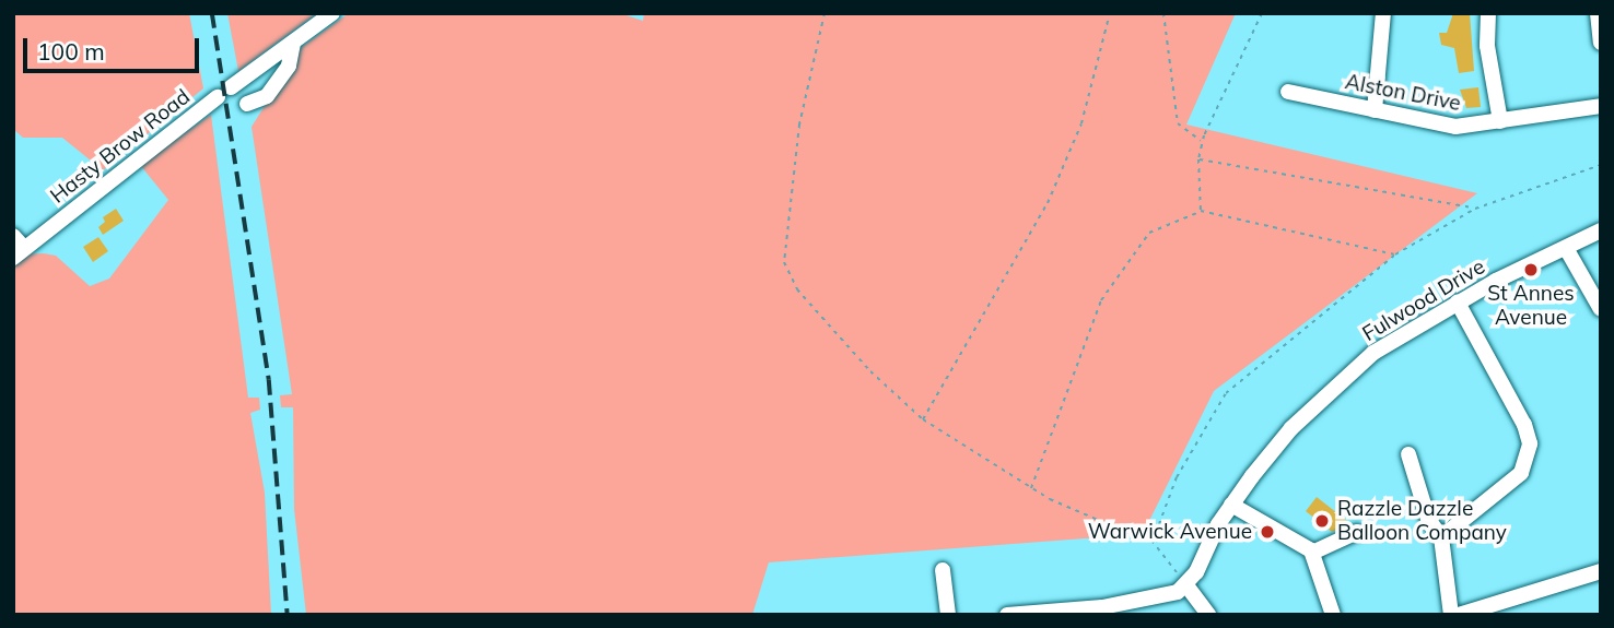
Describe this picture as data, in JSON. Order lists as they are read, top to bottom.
{
  "streets": {
    "street": ["Alston Drive", "Hasty Brow Road", "Fulwood Drive"]
  },
  "places": ["St Annes Avenue", "Razzle Dazzle Balloon Company", "Warwick Avenue"],
  "scale_bar": "100 m"
}
